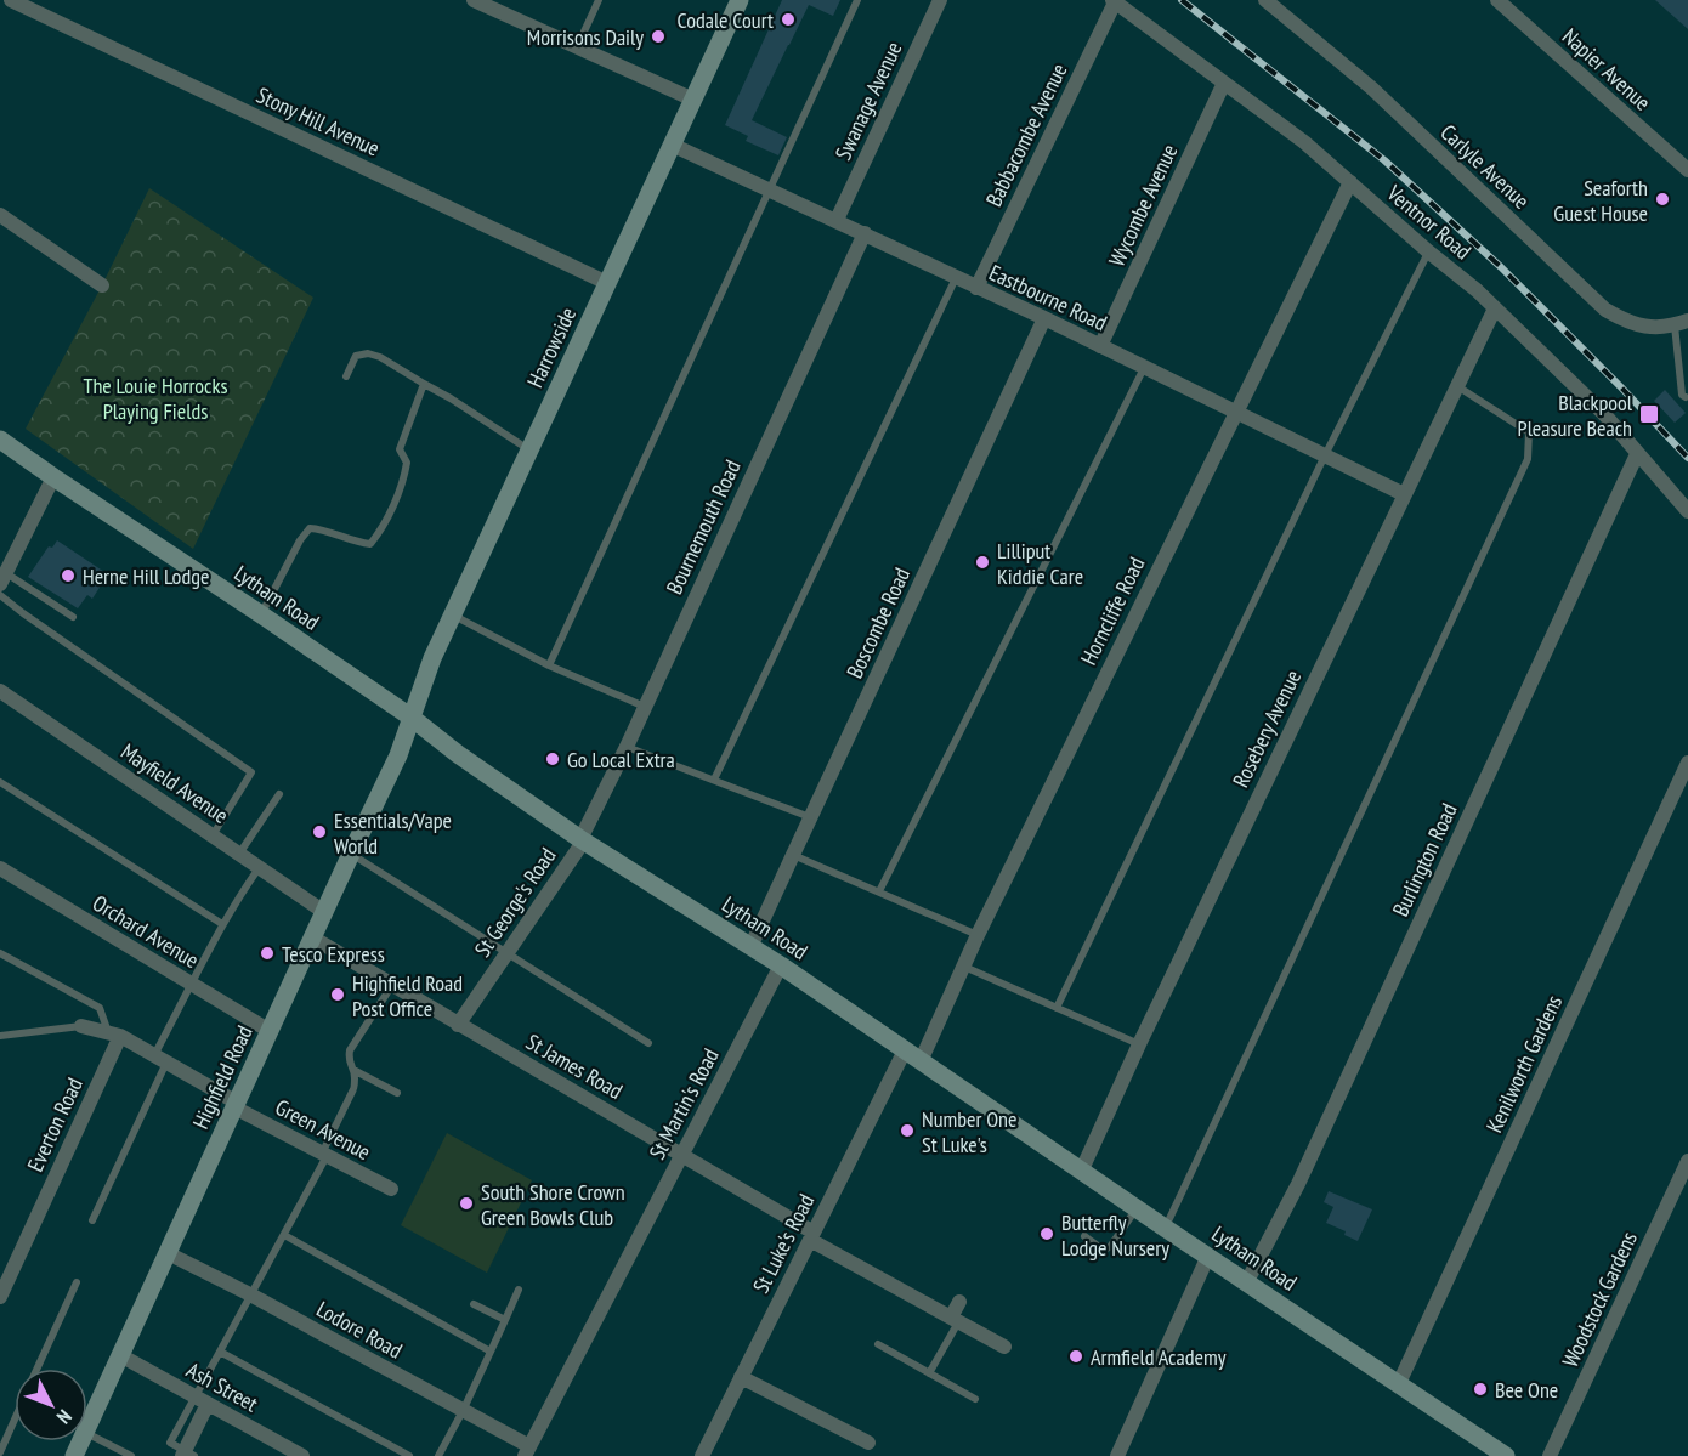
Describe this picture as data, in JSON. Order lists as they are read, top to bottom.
{
  "streets": {
    "main road": ["Harrowside", "Lytham Road", "Highfield Road"],
    "street": [
      "Napier Avenue",
      "Swanage Avenue",
      "Stony Hill Avenue",
      "Babbacombe Avenue",
      "Carlyle Avenue",
      "Wycombe Avenue",
      "Ventnor Road",
      "Eastbourne Road",
      "Bournemouth Road",
      "Horncliffe Road",
      "Boscombe Road",
      "Rosebery Avenue",
      "Mayfield Avenue",
      "Burlington Road",
      "St George's Road",
      "Orchard Avenue",
      "Kenilworth Gardens",
      "St James Road",
      "St Martin's Road",
      "Everton Road",
      "Green Avenue",
      "St Luke's Road",
      "Woodstock Gardens",
      "Lodore Road",
      "Ash Street"
    ]
  },
  "crossings": [
    ["Swanage Avenue", "Eastbourne Road"],
    ["Stony Hill Avenue", "Harrowside"],
    ["Babbacombe Avenue", "Ventnor Road"],
    ["Babbacombe Avenue", "Eastbourne Road"],
    ["Wycombe Avenue", "Ventnor Road"],
    ["Wycombe Avenue", "Eastbourne Road"],
    ["Ventnor Road", "Horncliffe Road"],
    ["Ventnor Road", "Rosebery Avenue"],
    ["Ventnor Road", "Burlington Road"],
    ["Eastbourne Road", "Harrowside"],
    ["Eastbourne Road", "Bournemouth Road"],
    ["Eastbourne Road", "Horncliffe Road"],
    ["Eastbourne Road", "Boscombe Road"],
    ["Eastbourne Road", "Rosebery Avenue"],
    ["Harrowside", "Lytham Road"],
    ["Harrowside", "Highfield Road"],
    ["Bournemouth Road", "Lytham Road"],
    ["Bournemouth Road", "St George's Road"],
    ["Lytham Road", "Horncliffe Road"],
    ["Lytham Road", "Boscombe Road"],
    ["Lytham Road", "Rosebery Avenue"],
    ["Lytham Road", "Burlington Road"],
    ["Lytham Road", "St George's Road"],
    ["Lytham Road", "Kenilworth Gardens"],
    ["Lytham Road", "Highfield Road"],
    ["Lytham Road", "St Martin's Road"],
    ["Lytham Road", "St Luke's Road"],
    ["Horncliffe Road", "St Luke's Road"],
    ["Mayfield Avenue", "Highfield Road"],
    ["St George's Road", "St James Road"],
    ["Orchard Avenue", "Highfield Road"],
    ["St James Road", "Highfield Road"],
    ["St James Road", "St Martin's Road"],
    ["St James Road", "St Luke's Road"],
    ["Highfield Road", "Green Avenue"],
    ["Highfield Road", "Lodore Road"],
    ["Highfield Road", "Ash Street"],
    ["St Martin's Road", "Lodore Road"],
    ["Everton Road", "Green Avenue"]
  ],
  "parks": ["The Louie Horrocks Playing Fields"],
  "places": {
    "other": [
      "Codale Court",
      "Morrisons Daily",
      "Seaforth Guest House",
      "Lilliput Kiddie Care",
      "Herne Hill Lodge",
      "Go Local Extra",
      "Essentials/Vape World",
      "Tesco Express",
      "Highfield Road Post Office",
      "Number One St Luke's",
      "South Shore Crown Green Bowls Club",
      "Butterfly Lodge Nursery",
      "Armfield Academy",
      "Bee One"
    ],
    "transit": ["Blackpool Pleasure Beach"]
  },
  "north": "bottom right"
}
